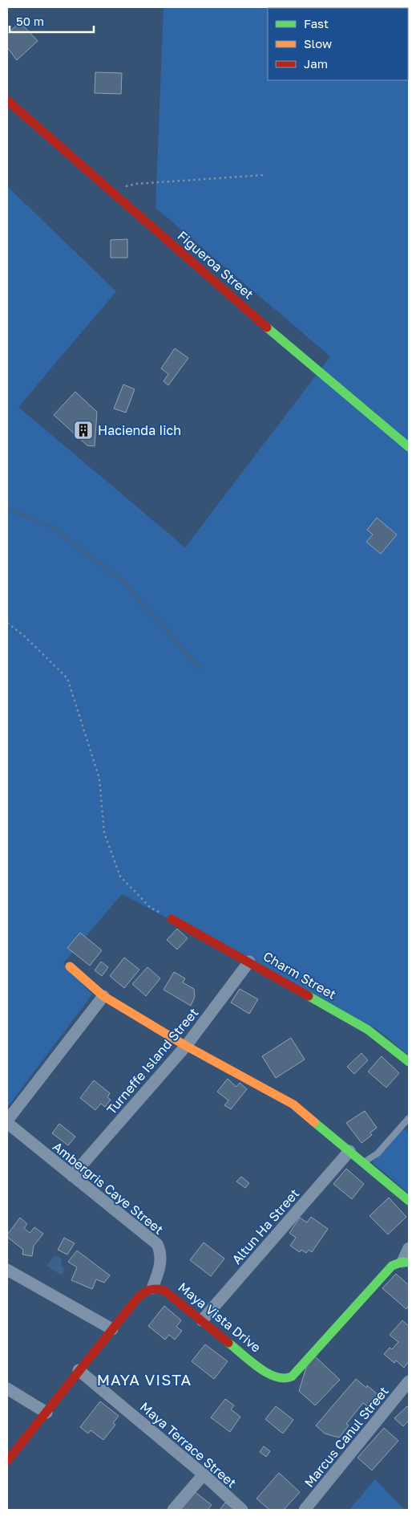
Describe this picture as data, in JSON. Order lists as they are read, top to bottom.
{
  "streets": {
    "street": [
      "Figueroa Street",
      "Charm Street",
      "Turneffe Island Street",
      "Ambergris Caye Street",
      "Altun Ha Street",
      "Maya Vista Drive",
      "Marcus Canul Street",
      "Maya Terrace Street"
    ]
  },
  "crossings": [
    ["Charm Street", "Turneffe Island Street"],
    ["Turneffe Island Street", "Ambergris Caye Street"],
    ["Ambergris Caye Street", "Maya Vista Drive"],
    ["Altun Ha Street", "Maya Vista Drive"]
  ],
  "districts": ["MAYA VISTA"],
  "places": {
    "building": ["Hacienda Iich"]
  },
  "legend": ["Fast", "Slow", "Jam"],
  "scale_bar": "50 m"
}
